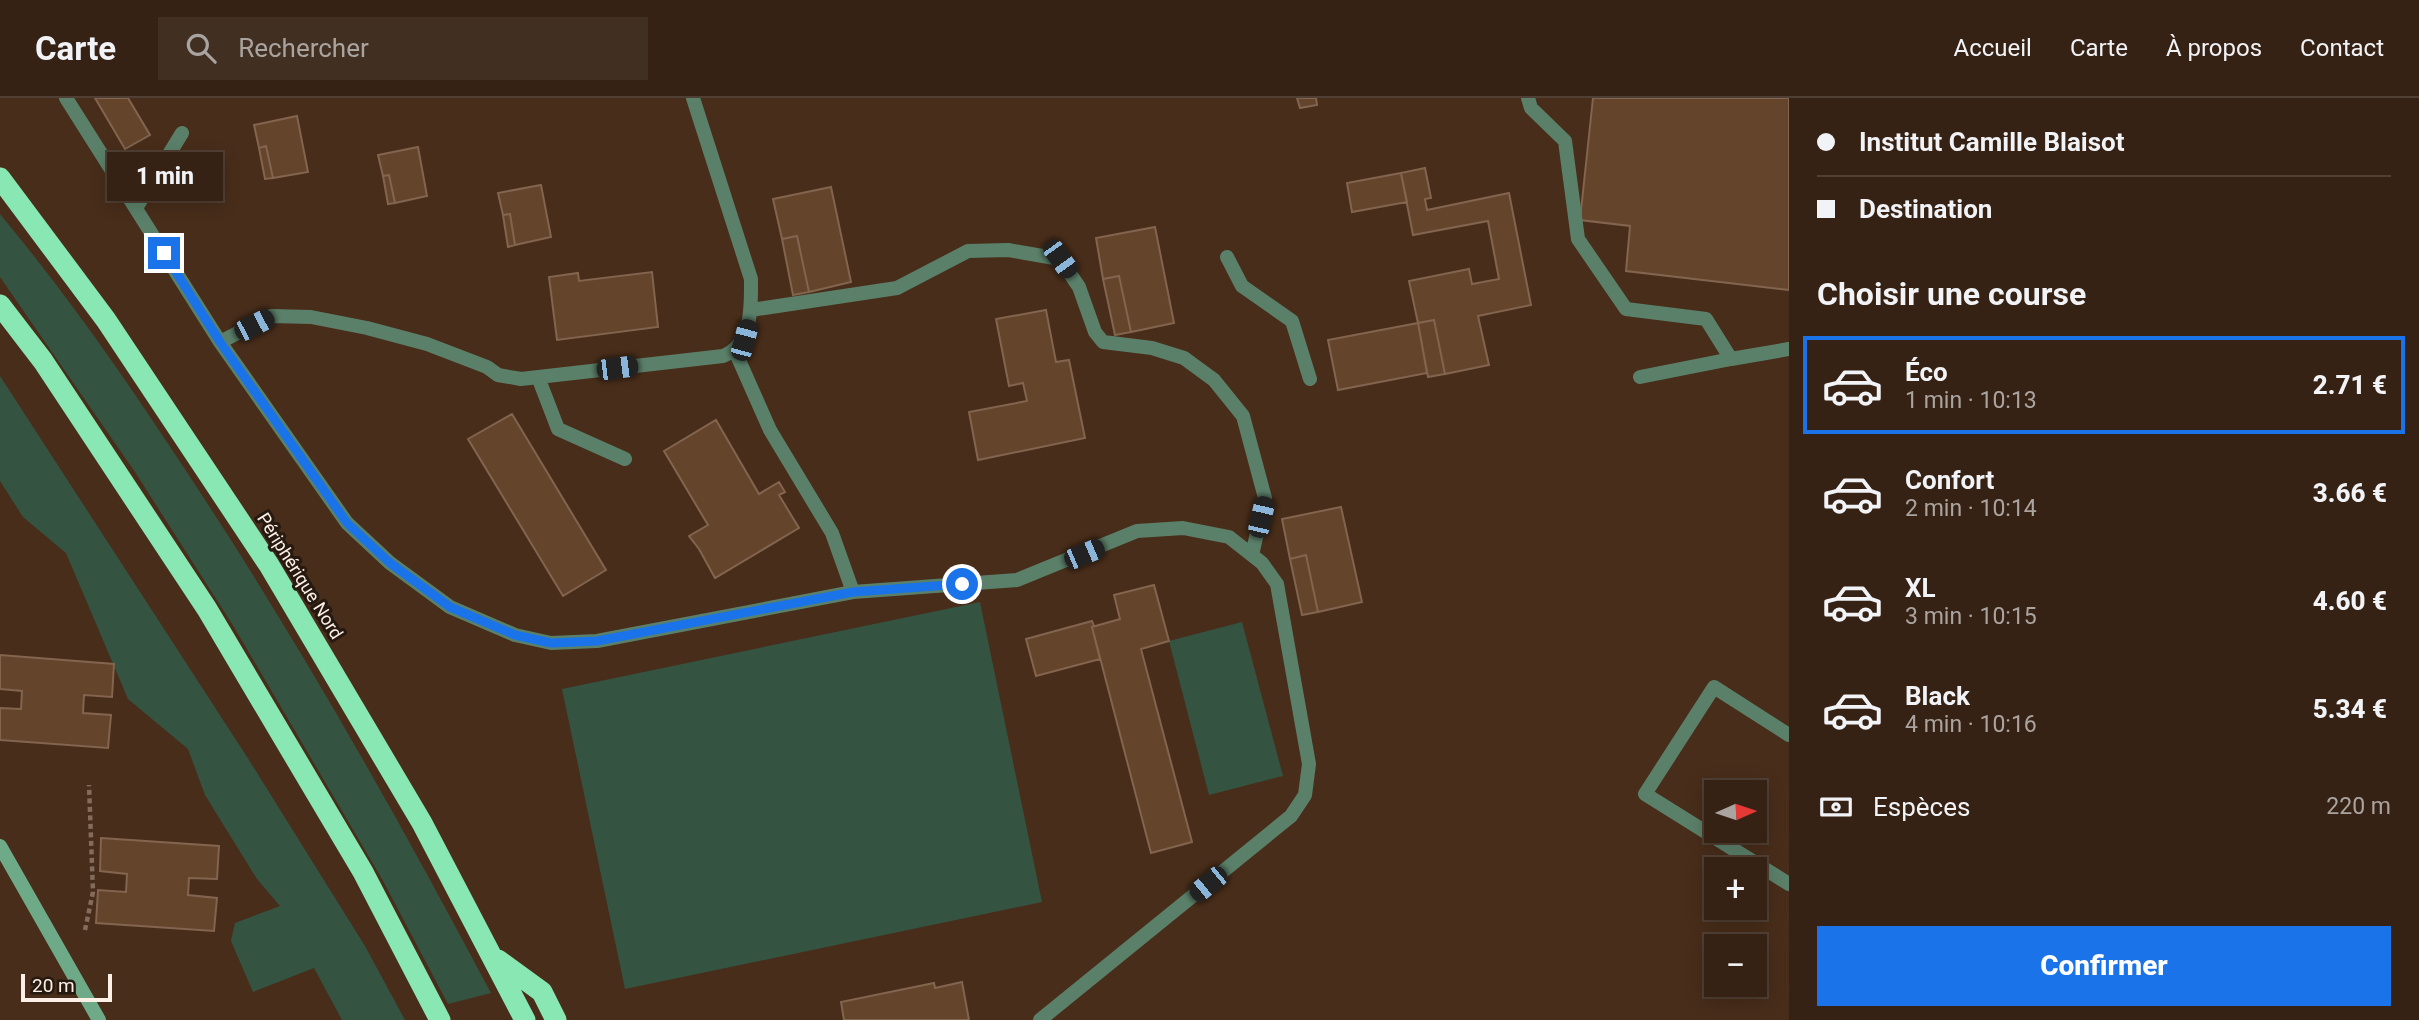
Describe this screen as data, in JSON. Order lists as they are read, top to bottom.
{
  "streets": {
    "highway": ["Périphérique Nord"]
  },
  "scale_bar": "20 m",
  "north": "right",
  "page": {
    "header": "Carte",
    "search": "Rechercher",
    "nav": [
      "Accueil",
      "Carte",
      "À propos",
      "Contact"
    ],
    "banner": ["Institut Camille Blaisot", "Destination"],
    "bubble": "1 min",
    "heading": "Choisir une course",
    "list": [
      {
        "name": "Éco",
        "note": "1 min · 10:13",
        "value": "2.71 €"
      },
      {
        "name": "Confort",
        "note": "2 min · 10:14",
        "value": "3.66 €"
      },
      {
        "name": "XL",
        "note": "3 min · 10:15",
        "value": "4.60 €"
      },
      {
        "name": "Black",
        "note": "4 min · 10:16",
        "value": "5.34 €"
      }
    ],
    "pay": ["Espèces", "220 m"],
    "map_buttons": ["+", "−"],
    "buttons": "Confirmer",
    "scale": "20 m"
  }
}
